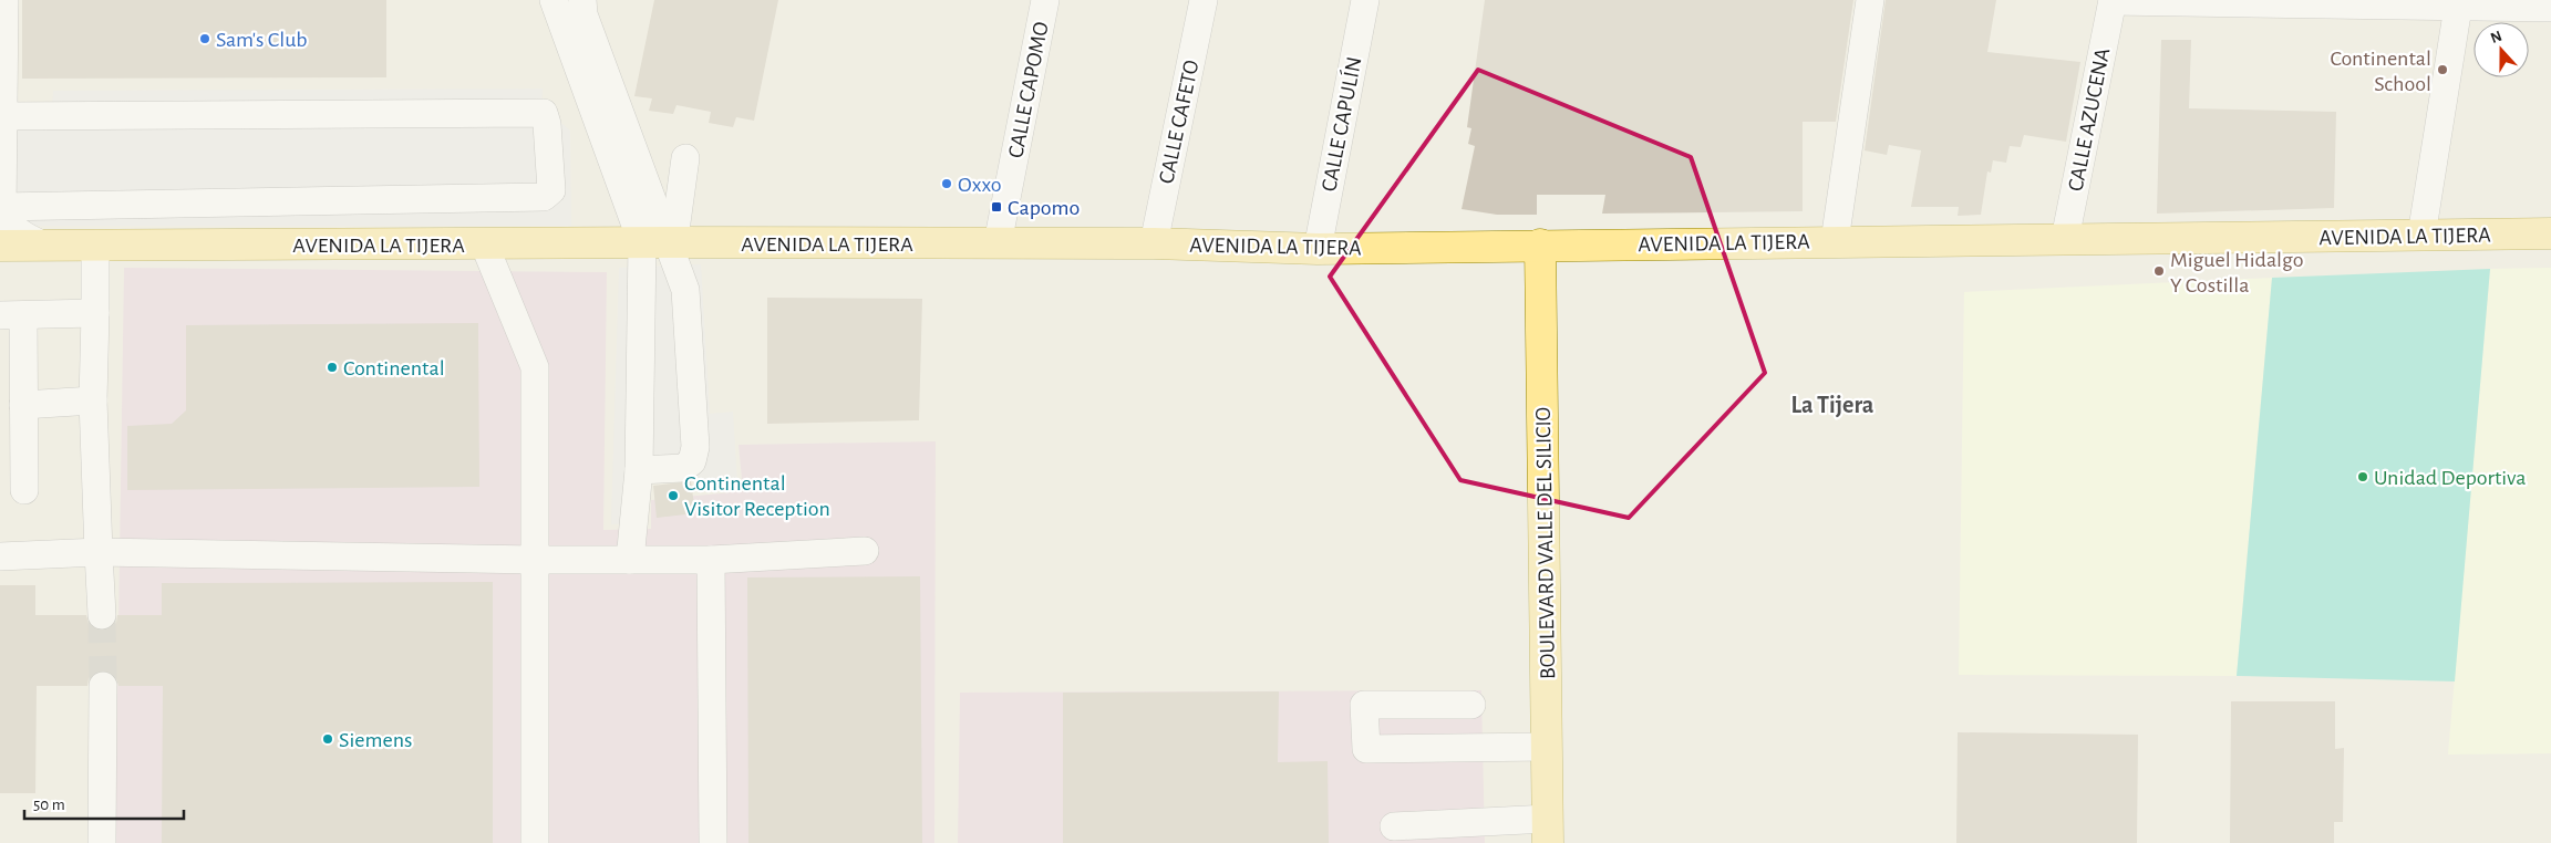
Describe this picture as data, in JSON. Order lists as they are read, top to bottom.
{
  "streets": {
    "main road": ["AVENIDA LA TIJERA", "BOULEVARD VALLE DEL SILICIO"],
    "street": [
      "CALLE CAPOMO",
      "CALLE AZUCENA",
      "CALLE CAFETO",
      "CALLE CAPULÍN"
    ]
  },
  "crossings": [
    ["CALLE CAPOMO", "AVENIDA LA TIJERA"],
    ["CALLE AZUCENA", "AVENIDA LA TIJERA"],
    ["CALLE CAFETO", "AVENIDA LA TIJERA"],
    ["CALLE CAPULÍN", "AVENIDA LA TIJERA"],
    ["AVENIDA LA TIJERA", "BOULEVARD VALLE DEL SILICIO"]
  ],
  "districts": ["La Tijera"],
  "places": {
    "other": [
      "Sam's Club",
      "Continental School",
      "Oxxo",
      "Miguel Hidalgo Y Costilla",
      "Continental",
      "Unidad Deportiva",
      "Continental Visitor Reception",
      "Siemens"
    ],
    "transit": ["Capomo"]
  },
  "scale_bar": "50 m",
  "north": "top"
}
